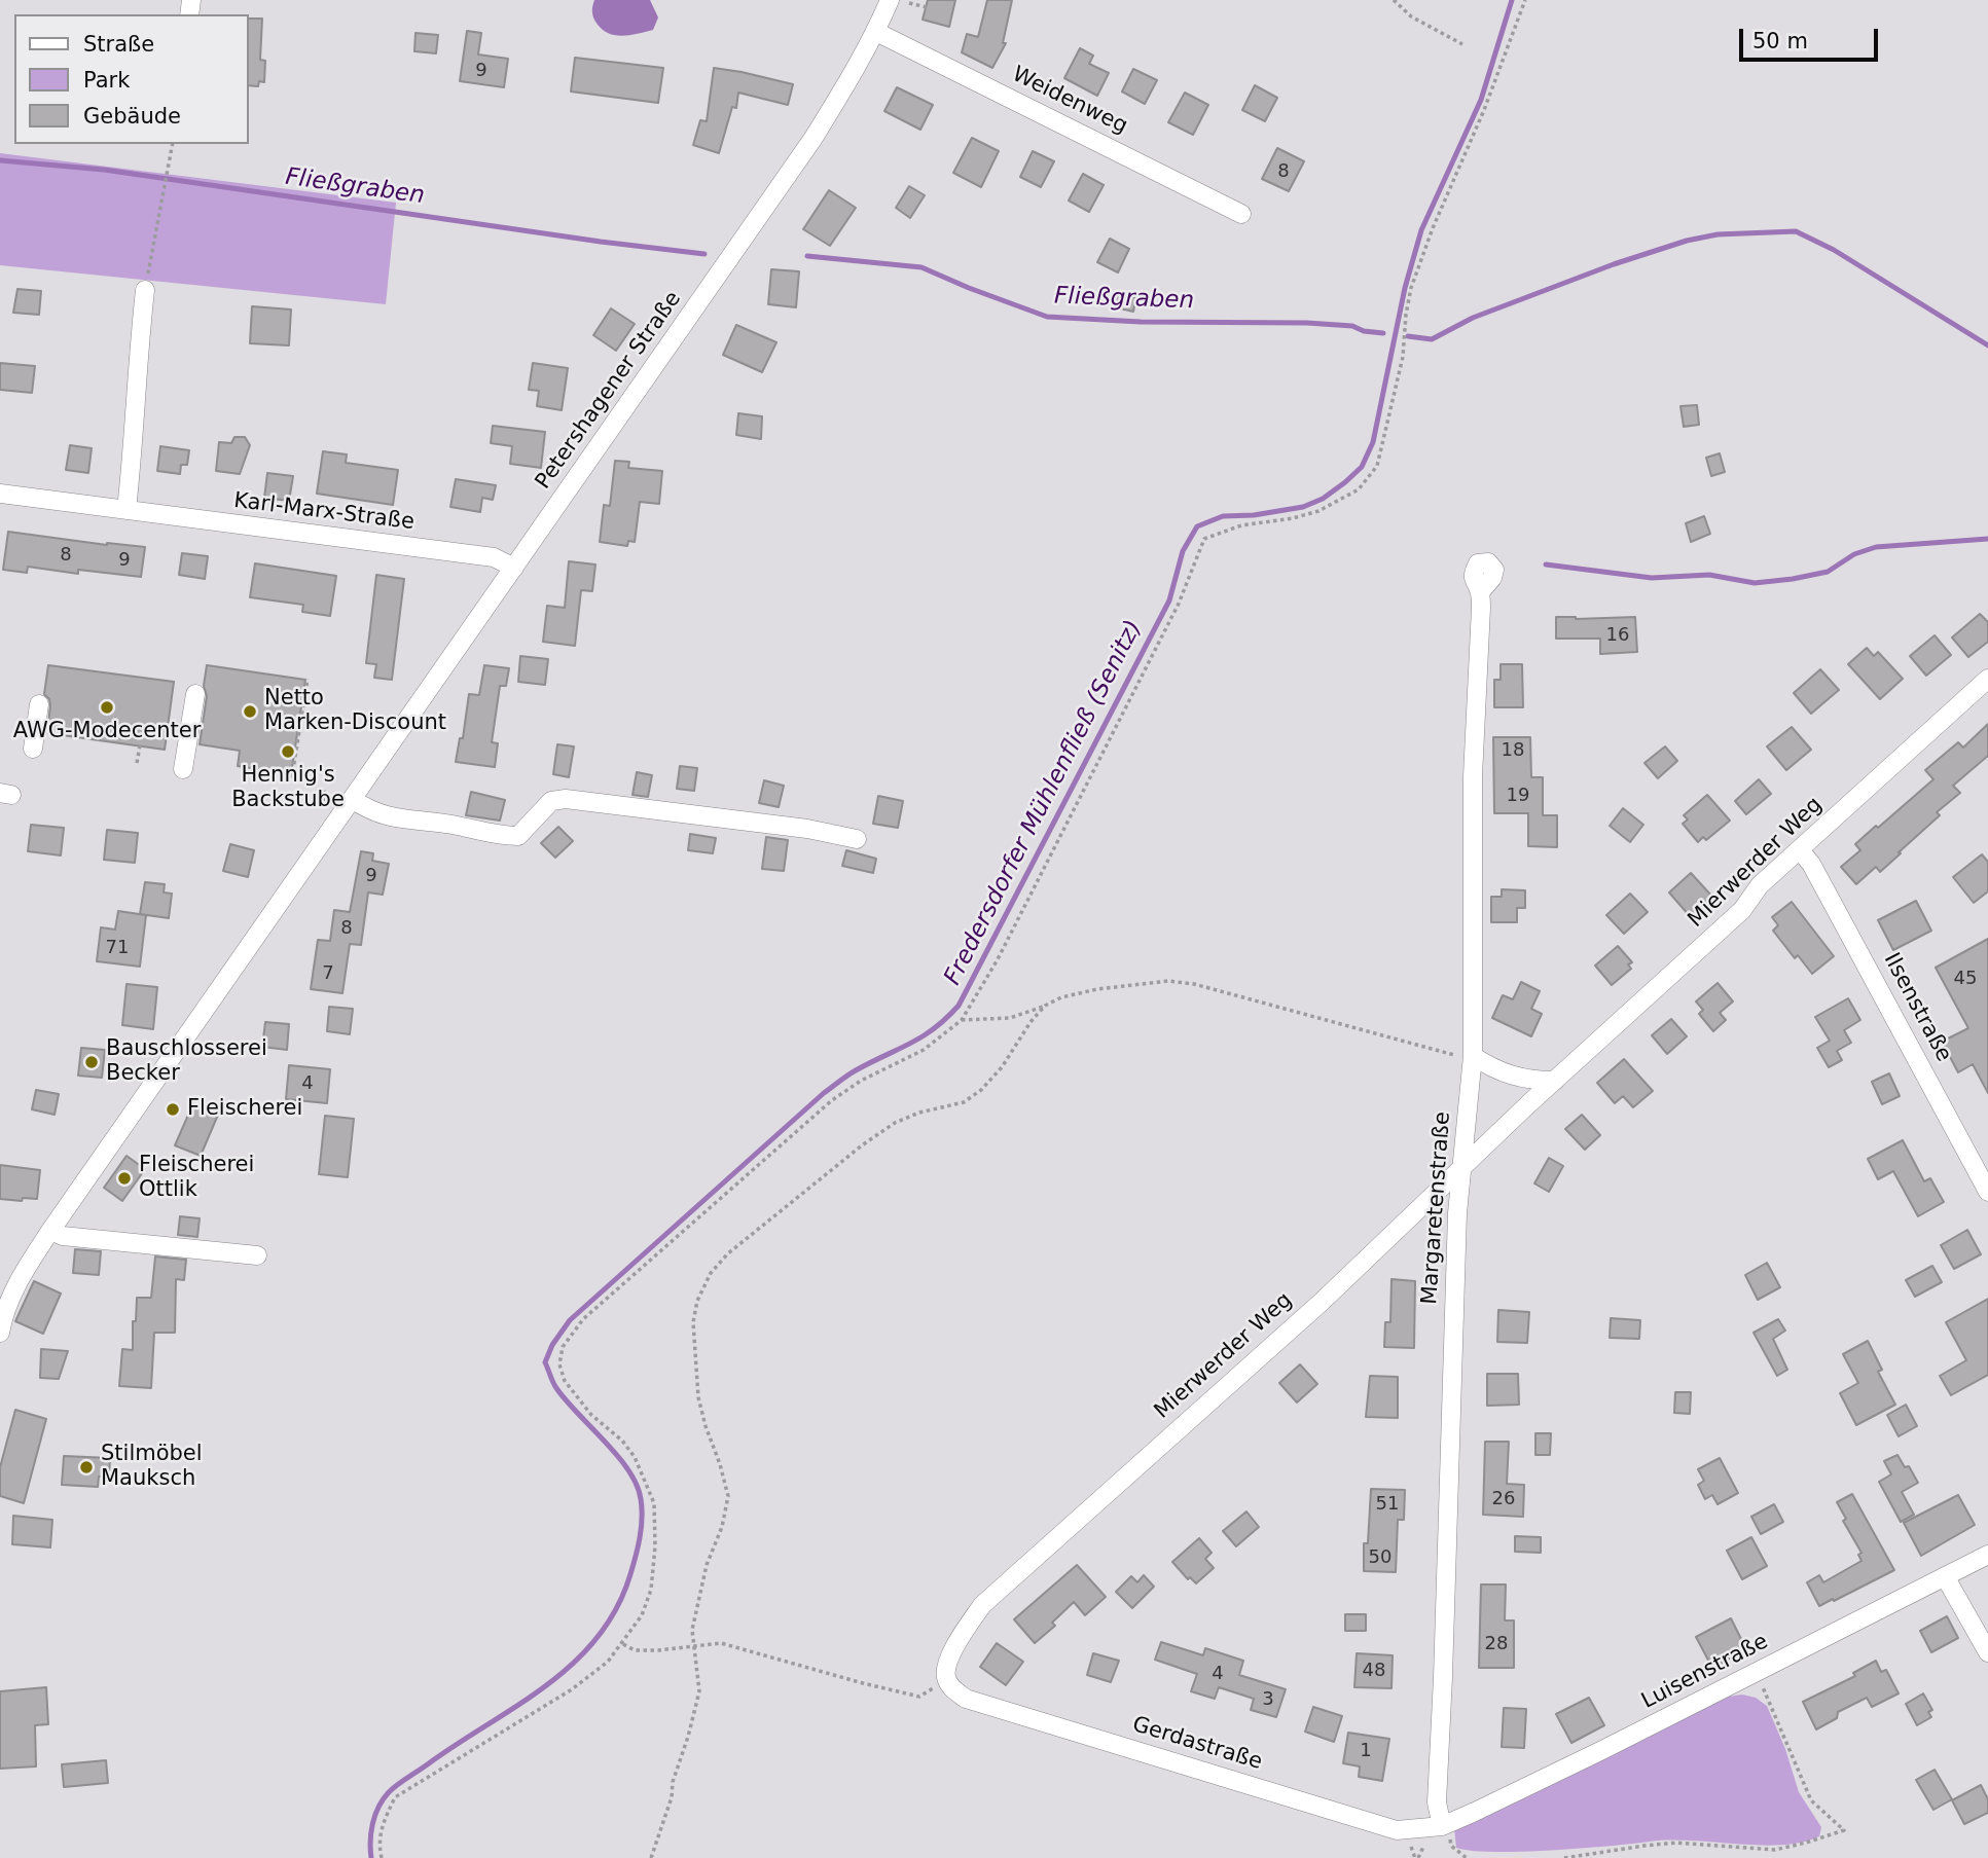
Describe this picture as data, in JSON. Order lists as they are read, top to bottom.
{
  "streets": {
    "street": [
      "Weidenweg",
      "Petershagener Straße",
      "Karl-Marx-Straße",
      "Mierwerder Weg",
      "Ilsenstraße",
      "Margaretenstraße",
      "Luisenstraße",
      "Gerdastraße"
    ]
  },
  "crossings": [
    ["Weidenweg", "Petershagener Straße"],
    ["Petershagener Straße", "Karl-Marx-Straße"],
    ["Mierwerder Weg", "Ilsenstraße"],
    ["Mierwerder Weg", "Margaretenstraße"],
    ["Mierwerder Weg", "Gerdastraße"],
    ["Margaretenstraße", "Luisenstraße"],
    ["Margaretenstraße", "Gerdastraße"],
    ["Luisenstraße", "Gerdastraße"]
  ],
  "water": ["Fließgraben", "Fredersdorfer Mühlenfließ (Senitz)"],
  "places": [
    "AWG-Modecenter",
    "Netto Marken-Discount",
    "Hennig's Backstube",
    "Bauschlosserei Becker",
    "Fleischerei",
    "Fleischerei Ottlik",
    "Stilmöbel Mauksch"
  ],
  "house_numbers": [
    "9",
    "8",
    "8",
    "9",
    "16",
    "18",
    "19",
    "9",
    "8",
    "71",
    "7",
    "45",
    "4",
    "26",
    "51",
    "50",
    "28",
    "48",
    "4",
    "3",
    "1"
  ],
  "legend": ["Straße", "Park", "Gebäude"],
  "scale_bar": "50 m"
}
